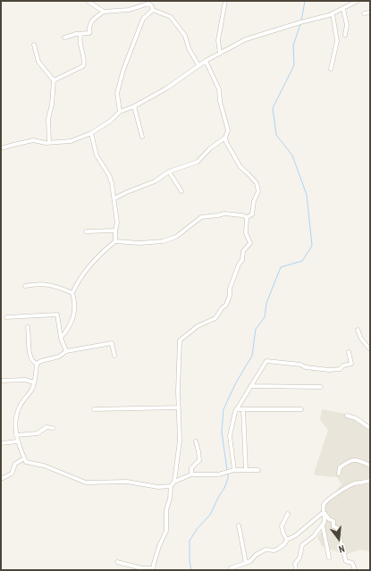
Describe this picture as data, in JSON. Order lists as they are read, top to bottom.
{
  "north": "bottom"
}
